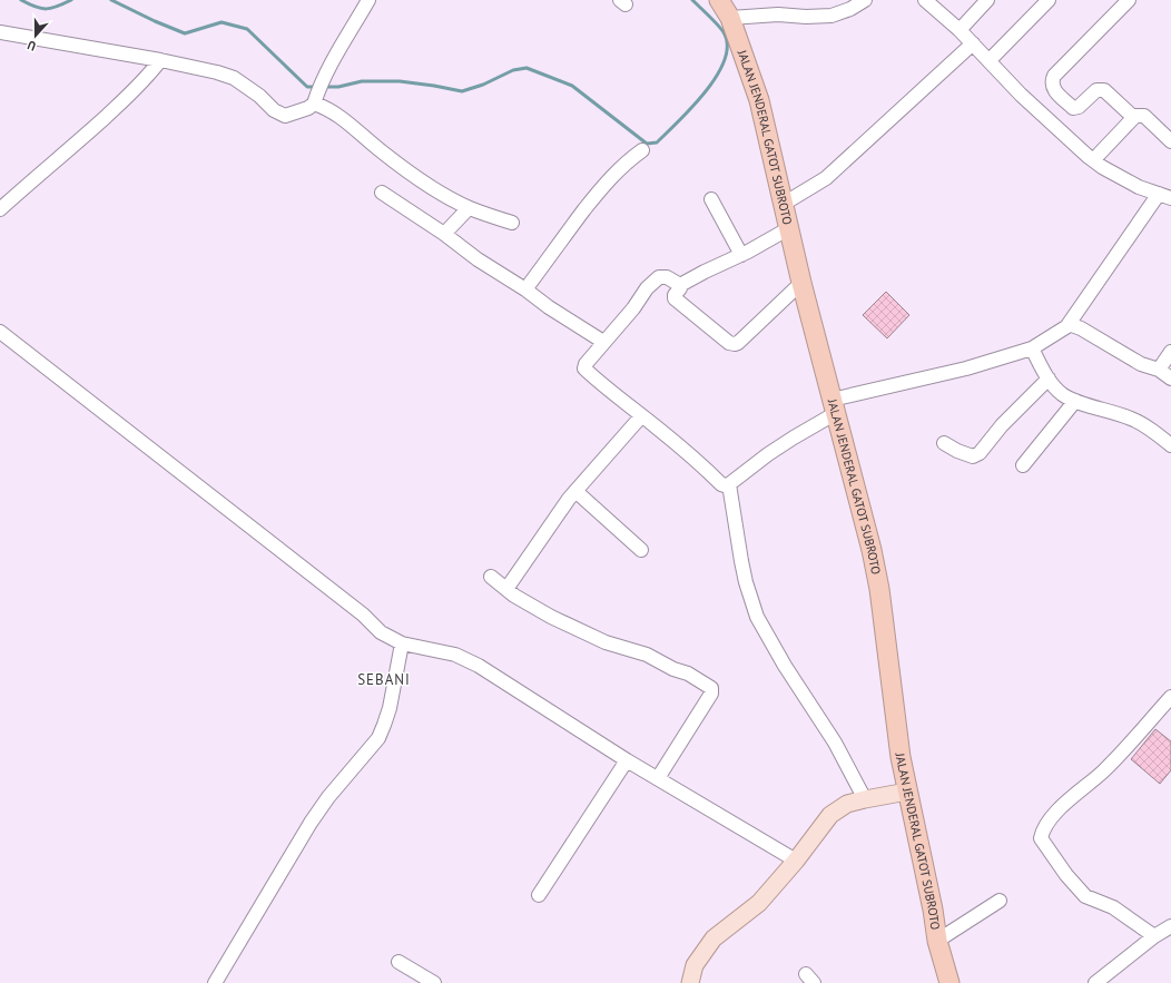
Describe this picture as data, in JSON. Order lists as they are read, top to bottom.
{
  "streets": {
    "highway": ["JALAN JENDERAL GATOT SUBROTO"]
  },
  "districts": ["SEBANI"],
  "north": "bottom"
}
